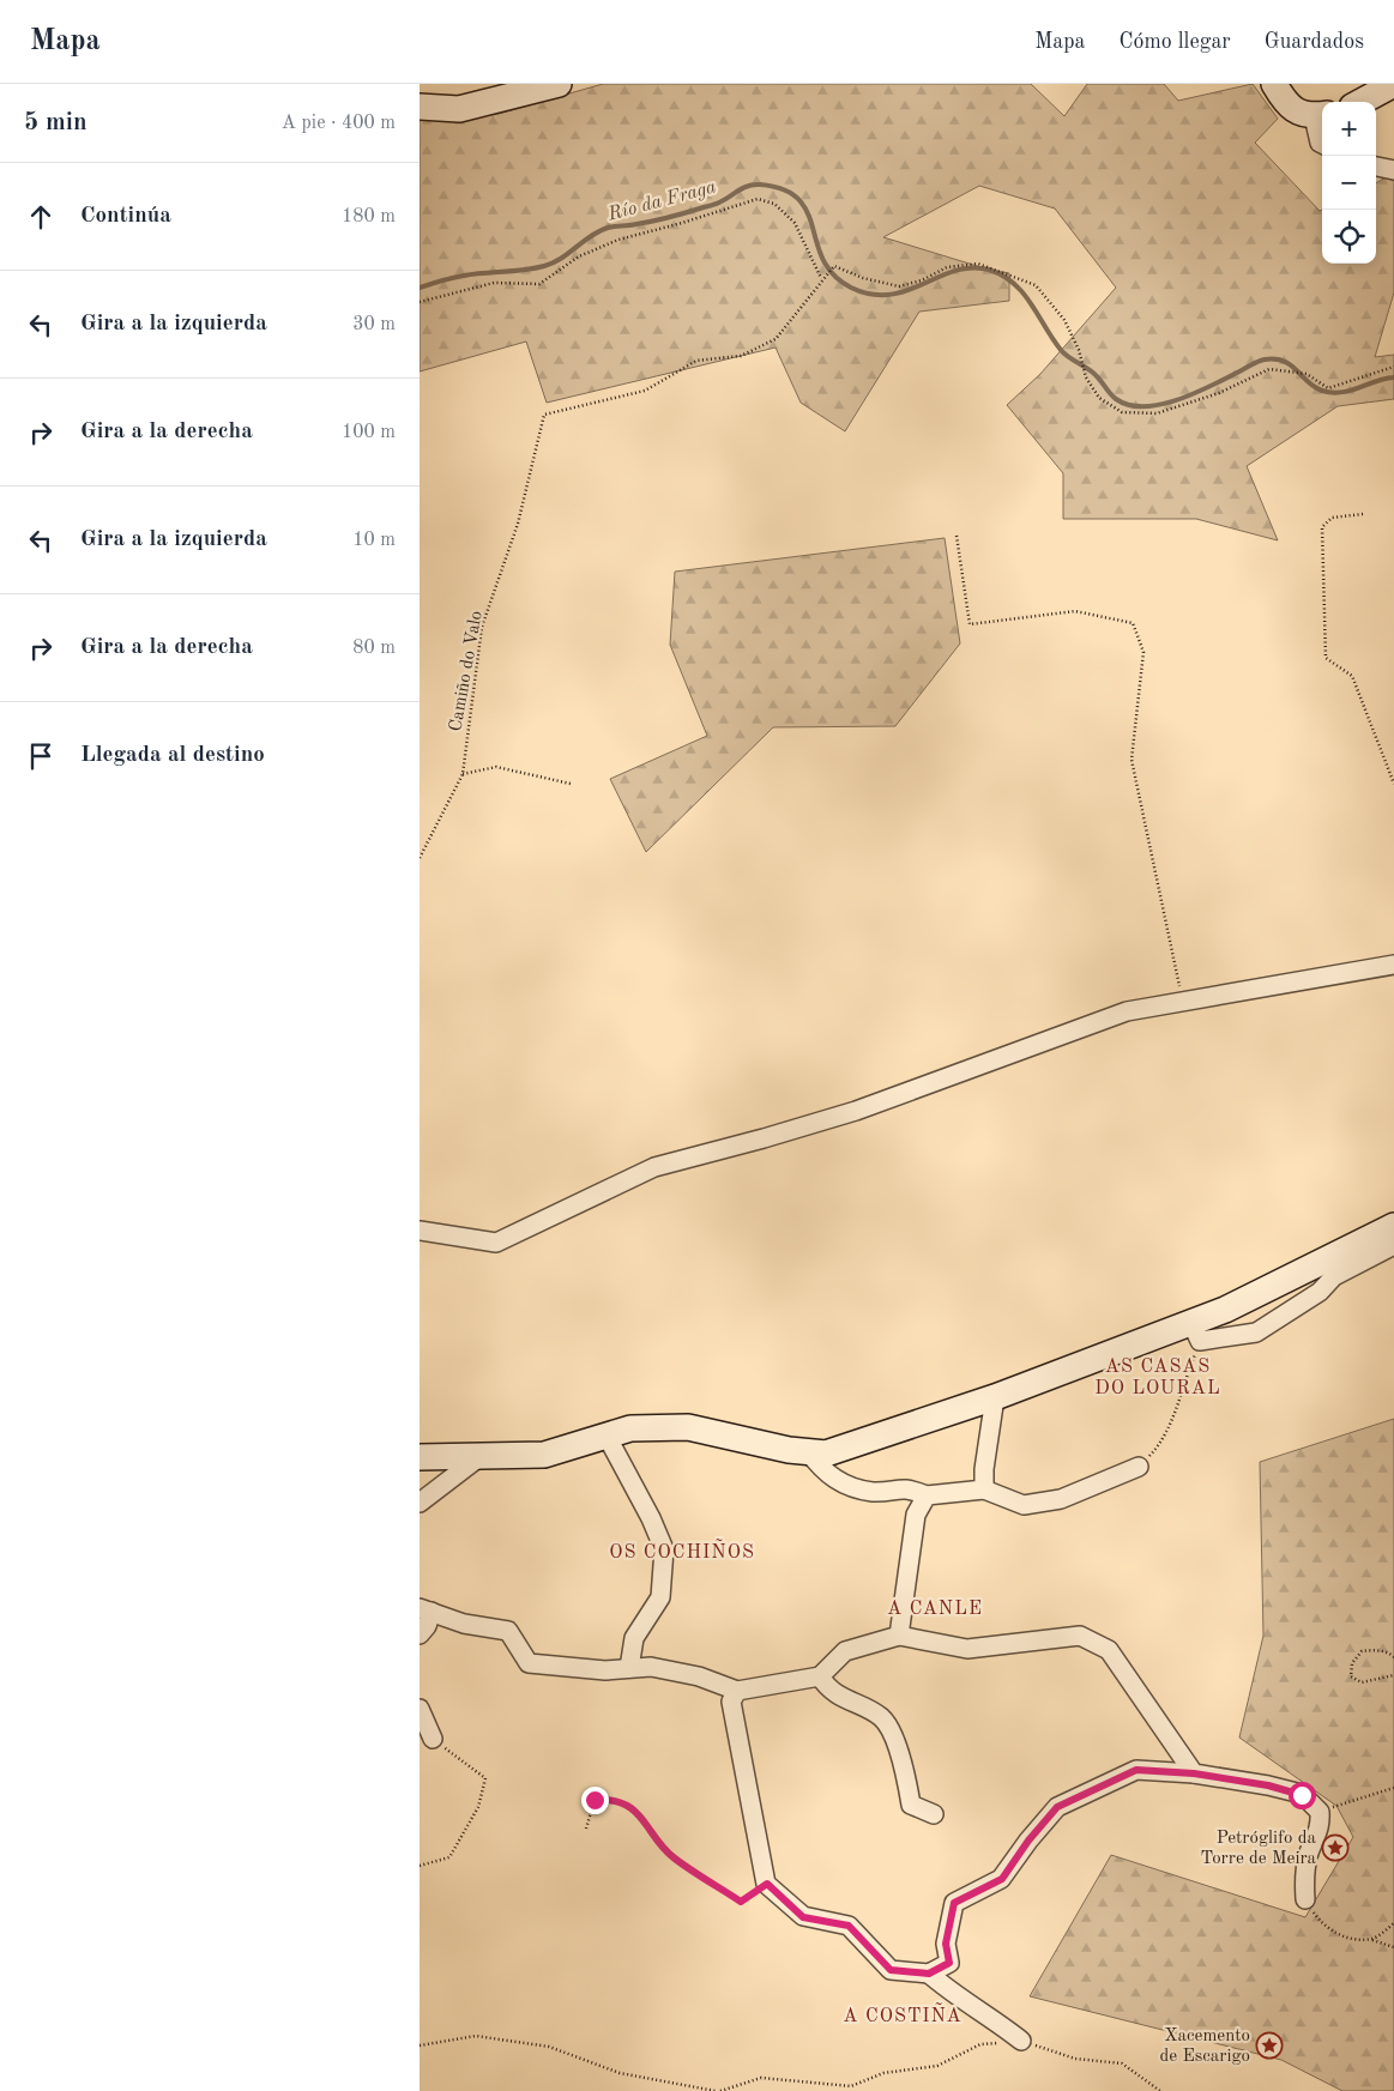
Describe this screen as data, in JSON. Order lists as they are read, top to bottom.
{
  "streets": {
    "path": ["Camiño do Valo"]
  },
  "districts": [
    "AS CASAS DO LOURAL",
    "OS COCHIÑOS",
    "A CANLE",
    "A COSTIÑA"
  ],
  "water": ["Río da Fraga"],
  "places": {
    "place": ["Petróglifo da Torre de Meira", "Xacemento de Escarigo"]
  },
  "page": {
    "header": "Mapa",
    "nav": ["Mapa", "Cómo llegar", "Guardados"],
    "heading": ["5 min", "A pie · 400 m"],
    "map_buttons": ["+", "−"],
    "list": [
      ["Continúa", "180 m"],
      ["Gira a la izquierda", "30 m"],
      ["Gira a la derecha", "100 m"],
      ["Gira a la izquierda", "10 m"],
      ["Gira a la derecha", "80 m"],
      "Llegada al destino"
    ]
  }
}
